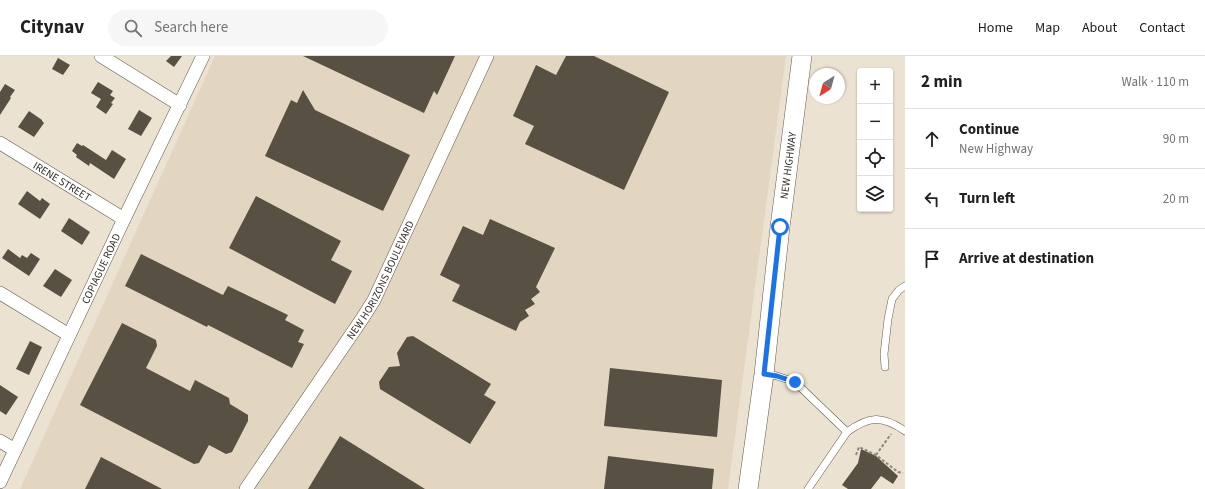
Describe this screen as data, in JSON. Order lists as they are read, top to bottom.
{
  "streets": {
    "main road": ["NEW HIGHWAY"],
    "street": ["IRENE STREET", "COPIAGUE ROAD", "NEW HORIZONS BOULEVARD"]
  },
  "crossings": [
    ["IRENE STREET", "COPIAGUE ROAD"]
  ],
  "north": "bottom left",
  "page": {
    "header": "Citynav",
    "search": "Search here",
    "nav": [
      "Home",
      "Map",
      "About",
      "Contact"
    ],
    "heading": ["2 min", "Walk · 110 m"],
    "map_buttons": ["+", "−"],
    "list": [
      ["Continue", "New Highway", "90 m"],
      ["Turn left", "20 m"],
      "Arrive at destination"
    ]
  }
}
